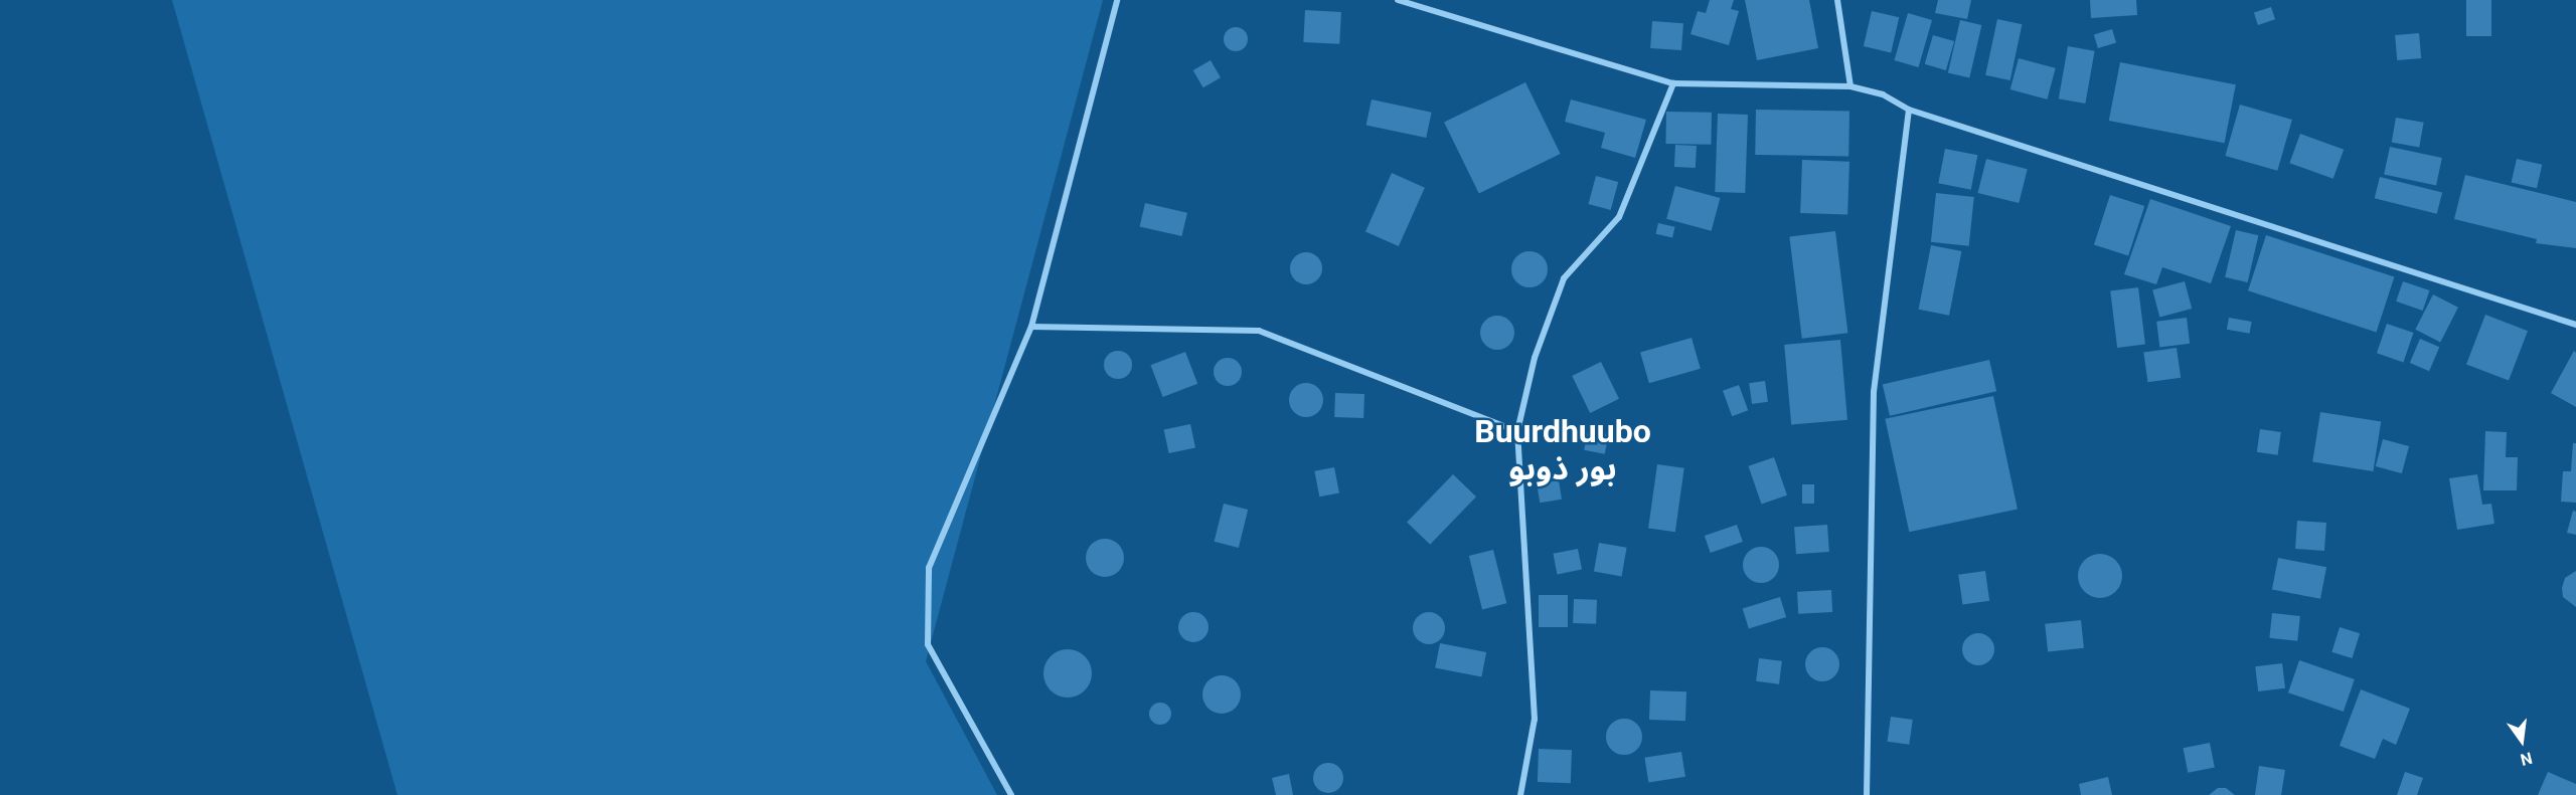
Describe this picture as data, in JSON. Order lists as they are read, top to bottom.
{
  "districts": ["Buurdhuubo بور ذوبو"],
  "north": "bottom"
}
